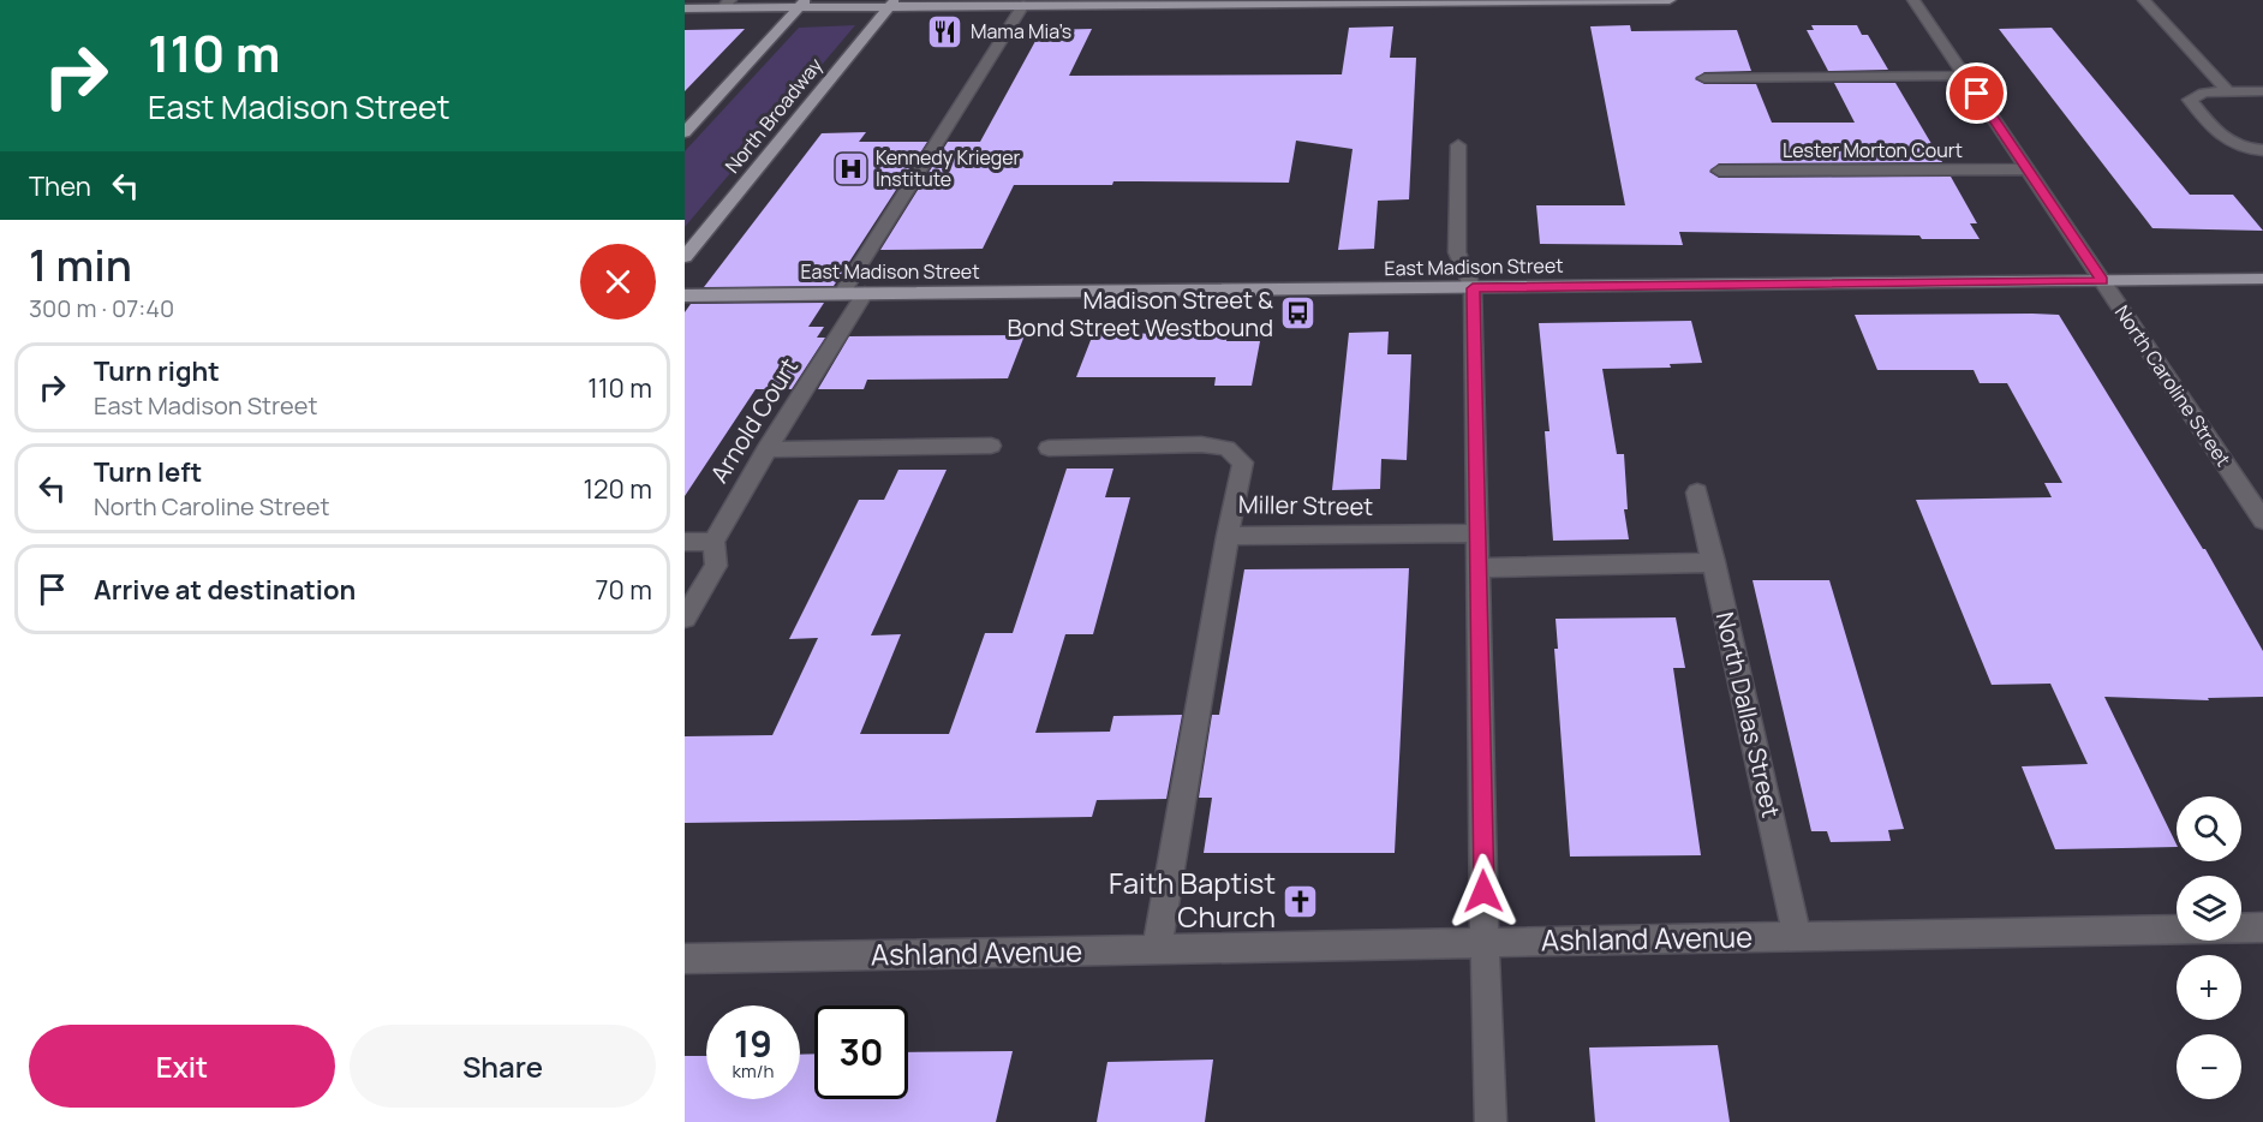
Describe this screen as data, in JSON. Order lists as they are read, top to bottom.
{
  "streets": {
    "main road": ["North Broadway", "East Madison Street"],
    "street": [
      "Lester Morton Court",
      "North Caroline Street",
      "Arnold Court",
      "Miller Street",
      "North Dallas Street",
      "Ashland Avenue"
    ]
  },
  "crossings": [
    ["Lester Morton Court", "North Caroline Street"],
    ["East Madison Street", "North Caroline Street"],
    ["East Madison Street", "Arnold Court"],
    ["North Dallas Street", "Ashland Avenue"]
  ],
  "places": {
    "restaurant": ["Mama Mia’s"],
    "hospital": ["Kennedy Krieger Institute"],
    "bus stop": ["Madison Street & Bond Street Westbound"],
    "church": ["Faith Baptist Church"]
  },
  "page": {
    "turn": ["110 m", "East Madison Street"],
    "then": "Then",
    "heading": ["1 min", "300 m · 07:40"],
    "list": [
      {
        "name": "Turn right",
        "note": "East Madison Street",
        "value": "110 m"
      },
      {
        "name": "Turn left",
        "note": "North Caroline Street",
        "value": "120 m"
      },
      {
        "name": "Arrive at destination",
        "value": "70 m"
      }
    ],
    "map_buttons": ["+", "−"],
    "speed": "19 km/h",
    "limit": "30",
    "buttons": ["Exit", "Share"]
  }
}
